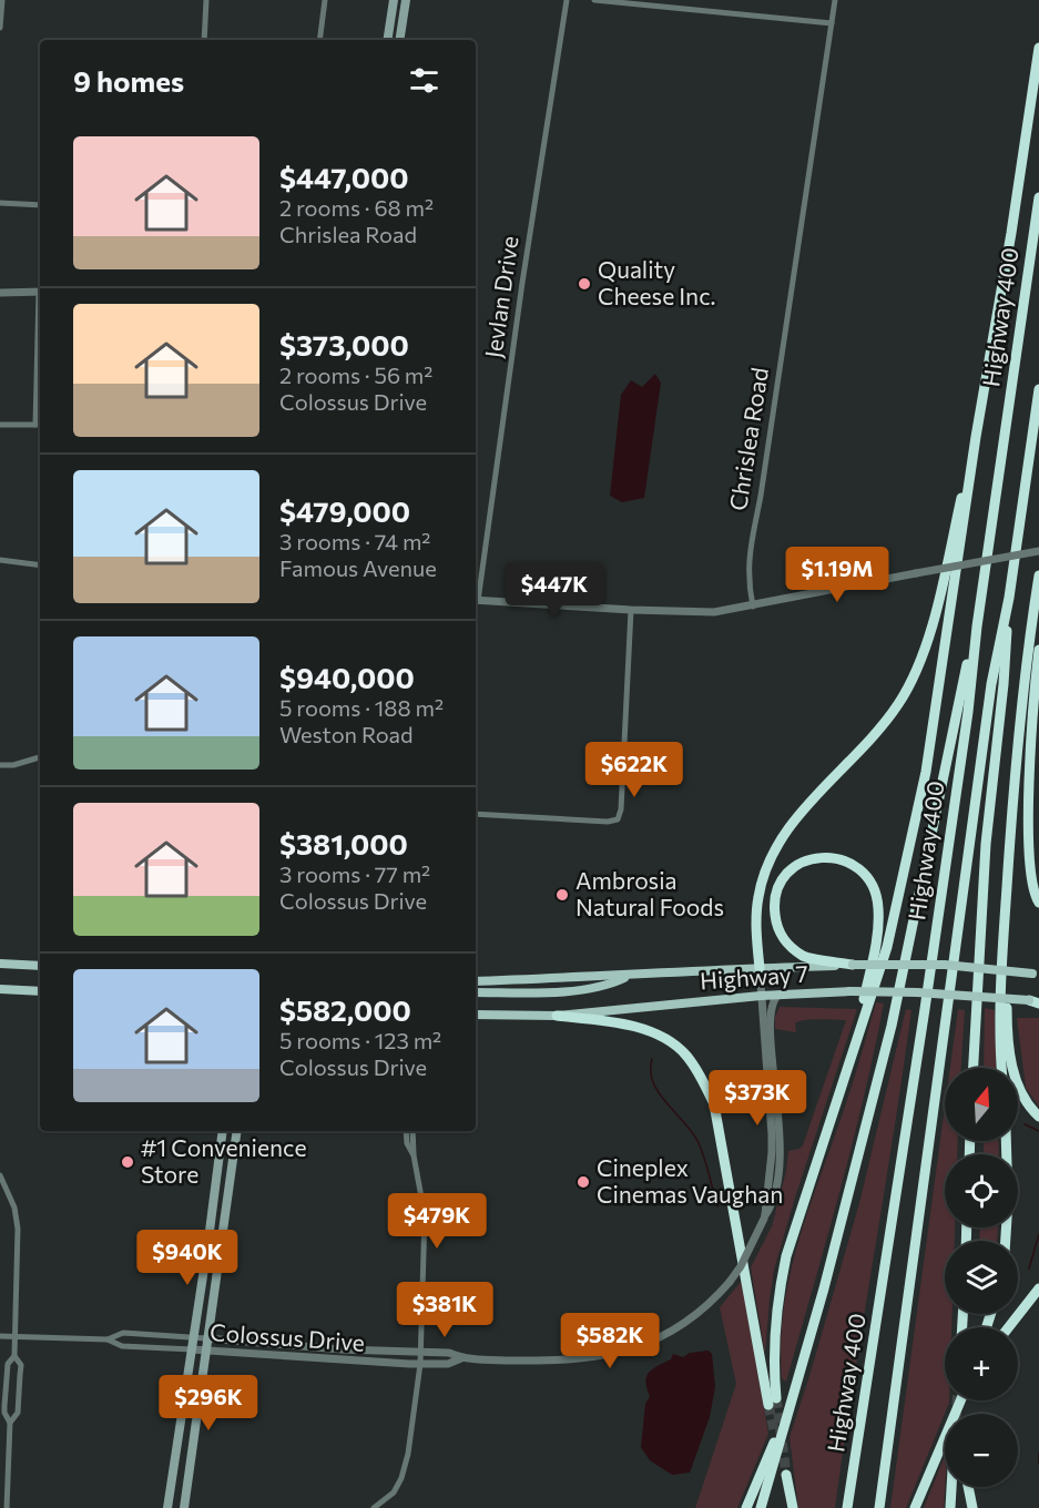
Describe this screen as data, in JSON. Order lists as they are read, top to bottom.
{
  "streets": {
    "highway": ["Highway 400"],
    "main road": ["Highway 7"],
    "street": ["Jevlan Drive", "Chrislea Road", "Colossus Drive"]
  },
  "crossings": [
    ["Highway 7", "Colossus Drive"]
  ],
  "places": [
    "Quality Cheese Inc.",
    "Ambrosia Natural Foods",
    "#1 Convenience Store",
    "Cineplex Cinemas Vaughan"
  ],
  "north": "top",
  "page": {
    "heading": "9 homes",
    "list": [
      {
        "name": "$447,000",
        "note": "2 rooms · 68 m² · Chrislea Road"
      },
      {
        "name": "$373,000",
        "note": "2 rooms · 56 m² · Colossus Drive"
      },
      {
        "name": "$479,000",
        "note": "3 rooms · 74 m² · Famous Avenue"
      },
      {
        "name": "$940,000",
        "note": "5 rooms · 188 m² · Weston Road"
      },
      {
        "name": "$381,000",
        "note": "3 rooms · 77 m² · Colossus Drive"
      },
      {
        "name": "$582,000",
        "note": "5 rooms · 123 m² · Colossus Drive"
      }
    ],
    "price": [
      "$1.19M",
      "$447K",
      "$622K",
      "$373K",
      "$479K",
      "$940K",
      "$381K",
      "$582K",
      "$296K"
    ],
    "map_buttons": ["+", "−"]
  }
}
